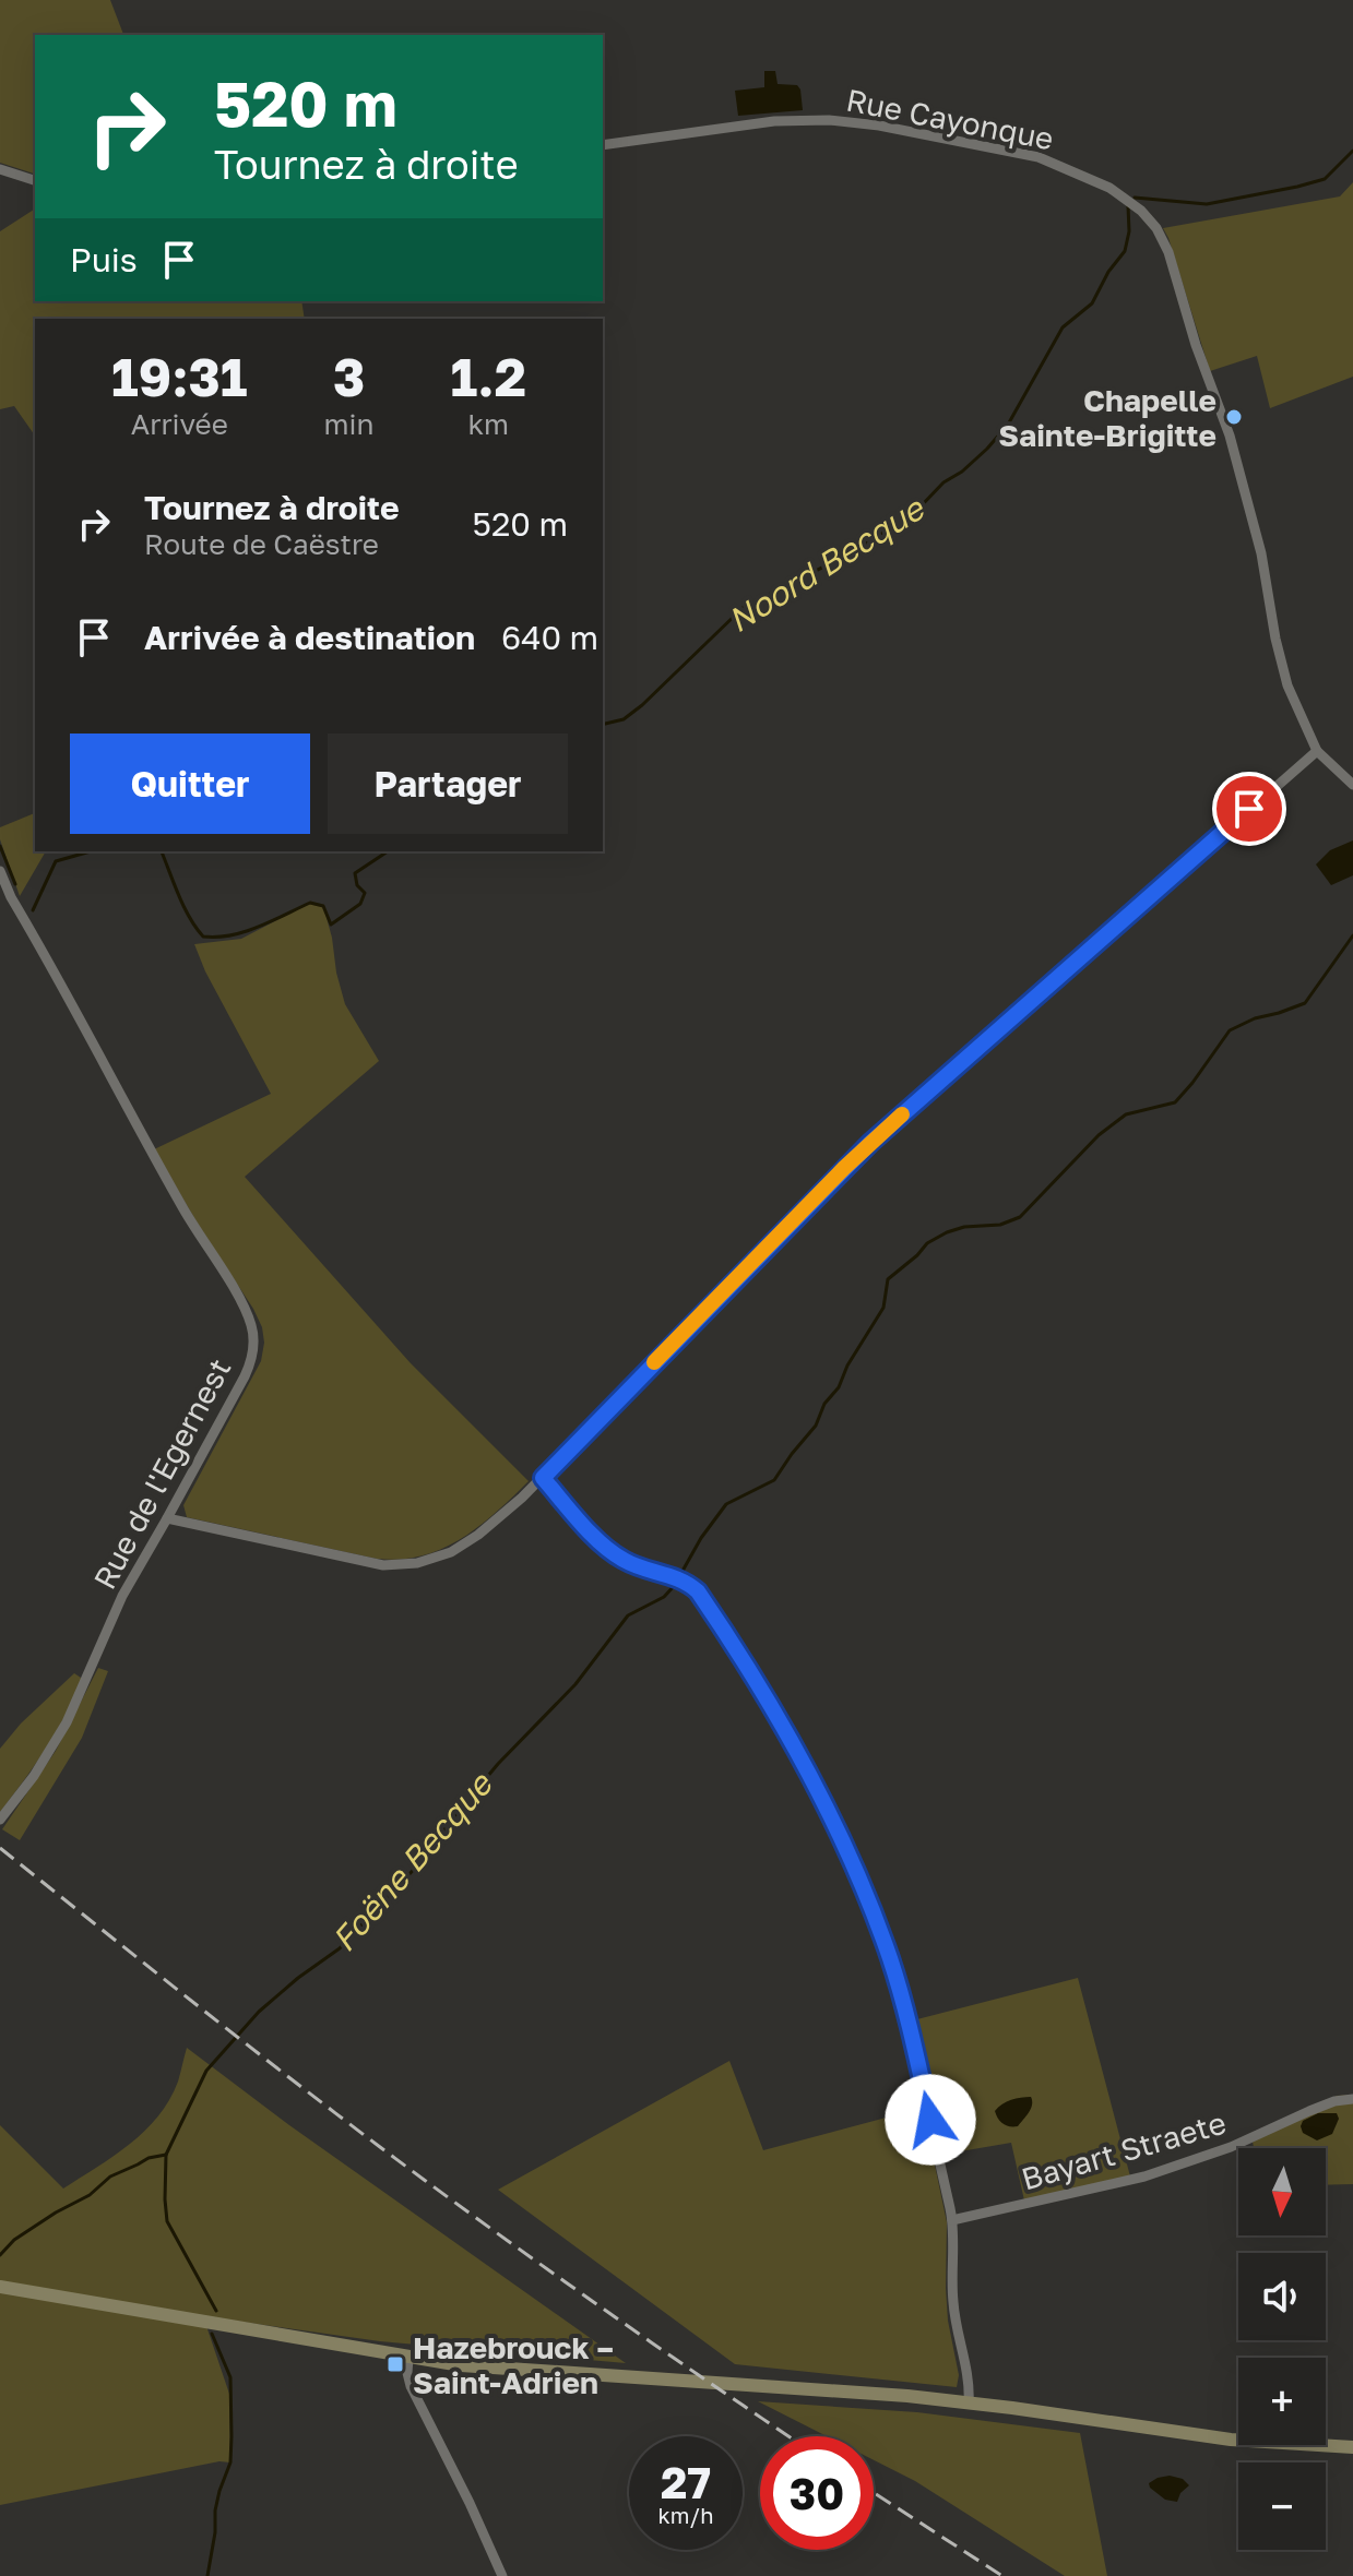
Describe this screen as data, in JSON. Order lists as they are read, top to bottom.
{
  "streets": {
    "street": ["Rue Cayonque", "Rue de l'Egernest", "Bayart Straete"]
  },
  "water": ["Noord Becque", "Foëne Becque"],
  "places": {
    "other": ["Chapelle Sainte-Brigitte"],
    "transit": ["Hazebrouck – Saint-Adrien"]
  },
  "north": "bottom",
  "page": {
    "turn": ["520 m", "Tournez à droite"],
    "then": "Puis",
    "eta": [
      "19:31",
      "Arrivée",
      "3",
      "min",
      "1.2",
      "km"
    ],
    "list": [
      {
        "name": "Tournez à droite",
        "note": "Route de Caëstre",
        "value": "520 m"
      },
      {
        "name": "Arrivée à destination",
        "value": "640 m"
      }
    ],
    "buttons": ["Quitter", "Partager"],
    "map_buttons": ["+", "−"],
    "speed": "27 km/h",
    "limit": "30"
  }
}
